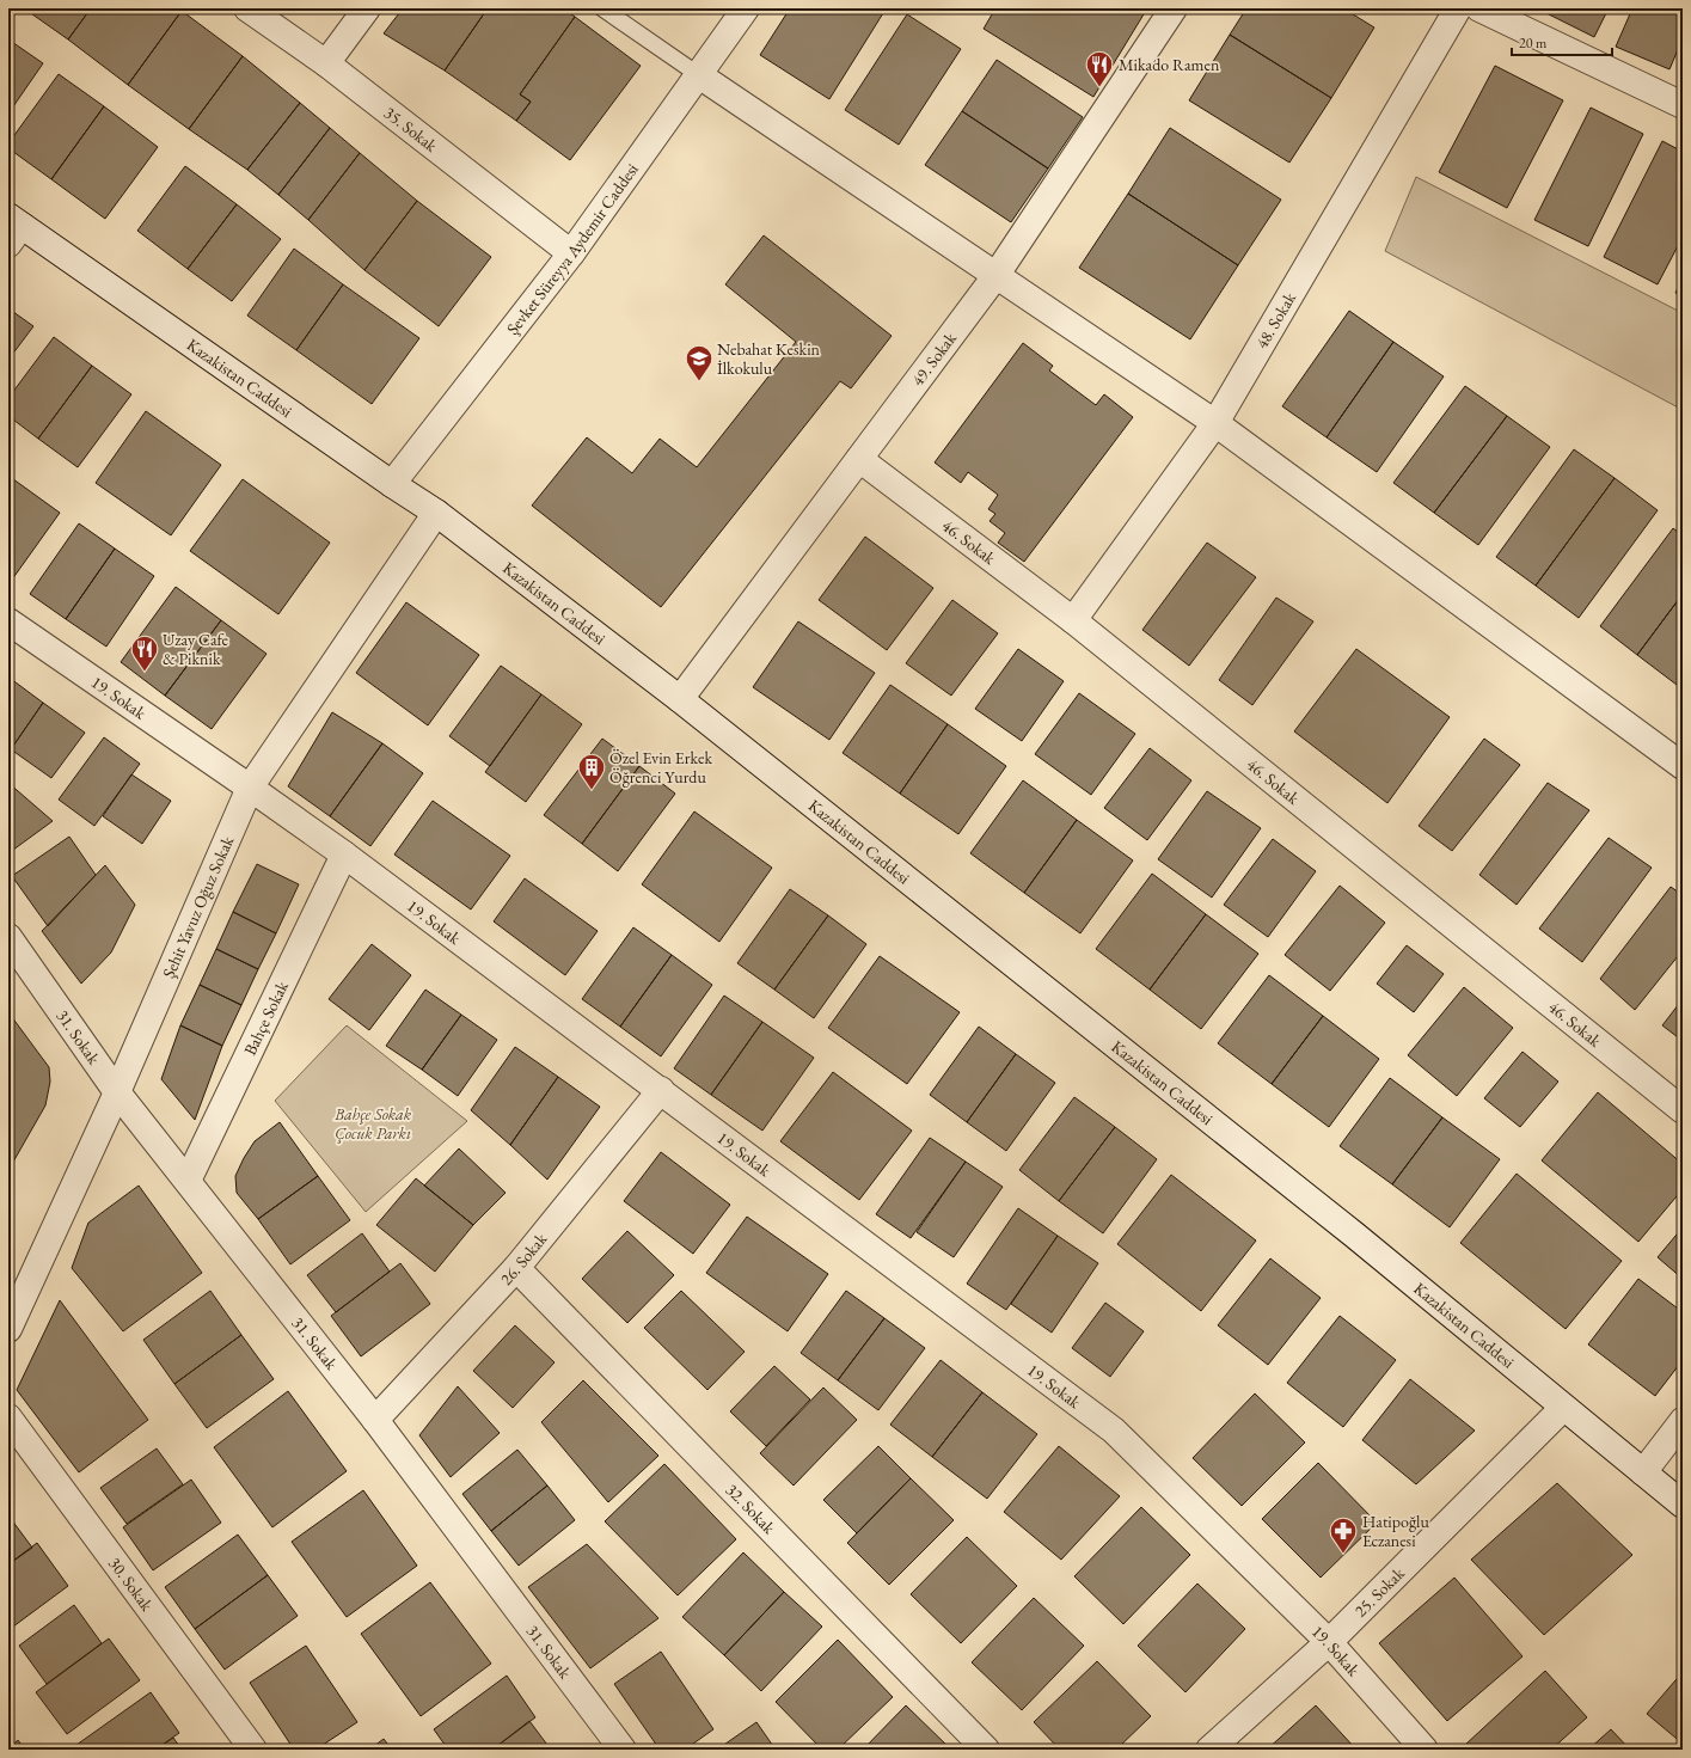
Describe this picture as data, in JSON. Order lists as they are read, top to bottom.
{
  "streets": {
    "street": [
      "35. Sokak",
      "Şevket Süreyya Aydemir Caddesi",
      "48. Sokak",
      "49. Sokak",
      "Kazakistan Caddesi",
      "46. Sokak",
      "19. Sokak",
      "Şehit Yavuz Oğuz Sokak",
      "Bahçe Sokak",
      "31. Sokak",
      "26. Sokak",
      "32. Sokak",
      "30. Sokak",
      "25. Sokak"
    ]
  },
  "crossings": [
    ["35. Sokak", "Şevket Süreyya Aydemir Caddesi"],
    ["Şevket Süreyya Aydemir Caddesi", "Kazakistan Caddesi"],
    ["48. Sokak", "46. Sokak"],
    ["49. Sokak", "Kazakistan Caddesi"],
    ["49. Sokak", "46. Sokak"],
    ["Kazakistan Caddesi", "Şehit Yavuz Oğuz Sokak"],
    ["Kazakistan Caddesi", "25. Sokak"],
    ["19. Sokak", "Şehit Yavuz Oğuz Sokak"],
    ["19. Sokak", "Bahçe Sokak"],
    ["19. Sokak", "26. Sokak"],
    ["19. Sokak", "25. Sokak"],
    ["Şehit Yavuz Oğuz Sokak", "31. Sokak"],
    ["Bahçe Sokak", "31. Sokak"],
    ["31. Sokak", "26. Sokak"],
    ["26. Sokak", "32. Sokak"]
  ],
  "parks": ["Bahçe Sokak Çocuk Parkı"],
  "places": {
    "restaurant": ["Mikado Ramen", "Uzay Cafe & Piknik"],
    "school or university": ["Nebahat Keskin İlkokulu"],
    "building": ["Özel Evin Erkek Öğrenci Yurdu"],
    "pharmacy": ["Hatipoğlu Eczanesi"]
  },
  "scale_bar": "20 m"
}
